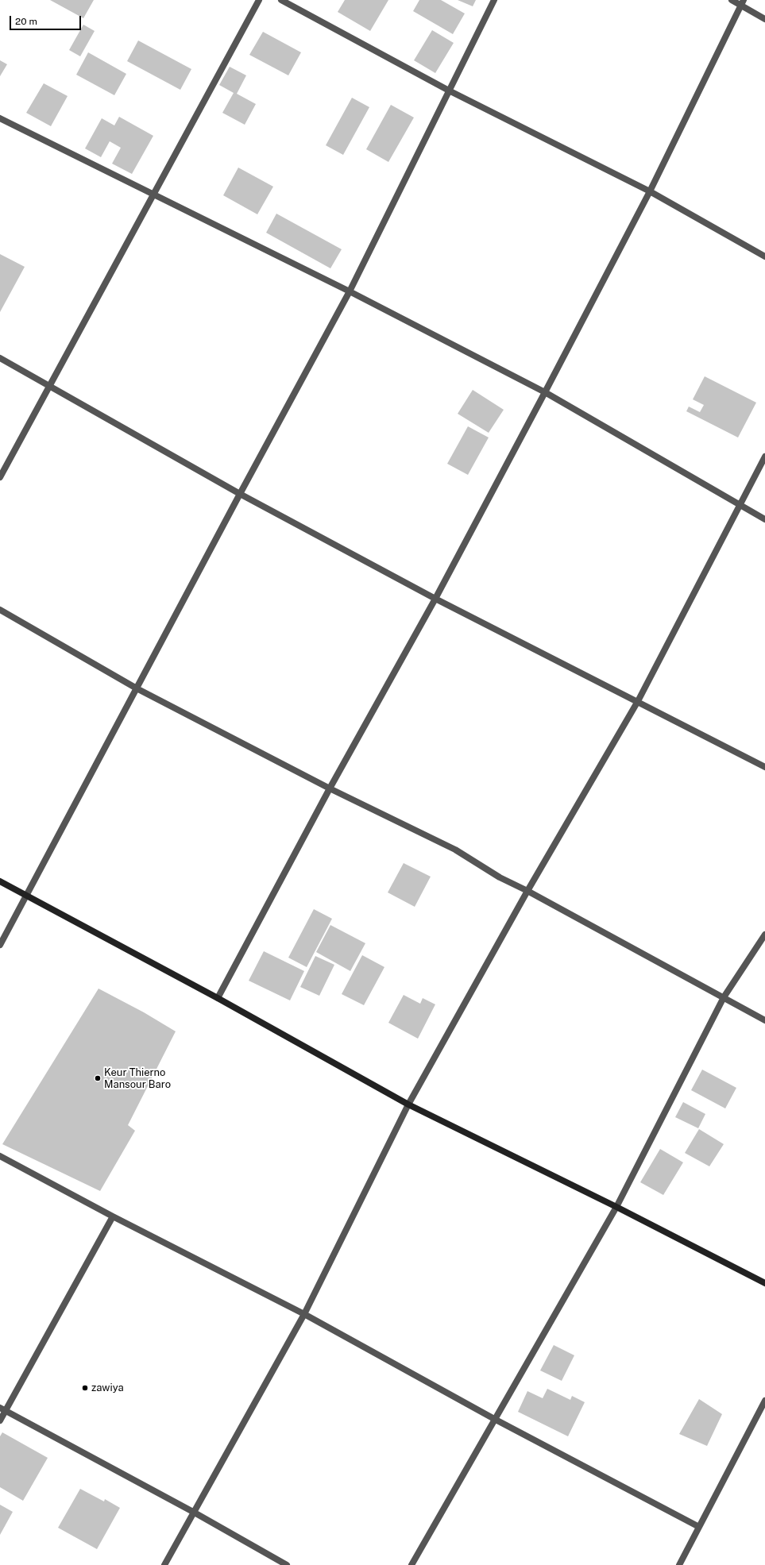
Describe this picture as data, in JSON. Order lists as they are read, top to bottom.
{
  "places": ["Keur Thierno Mansour Baro", "zawiya"],
  "scale_bar": "20 m"
}
